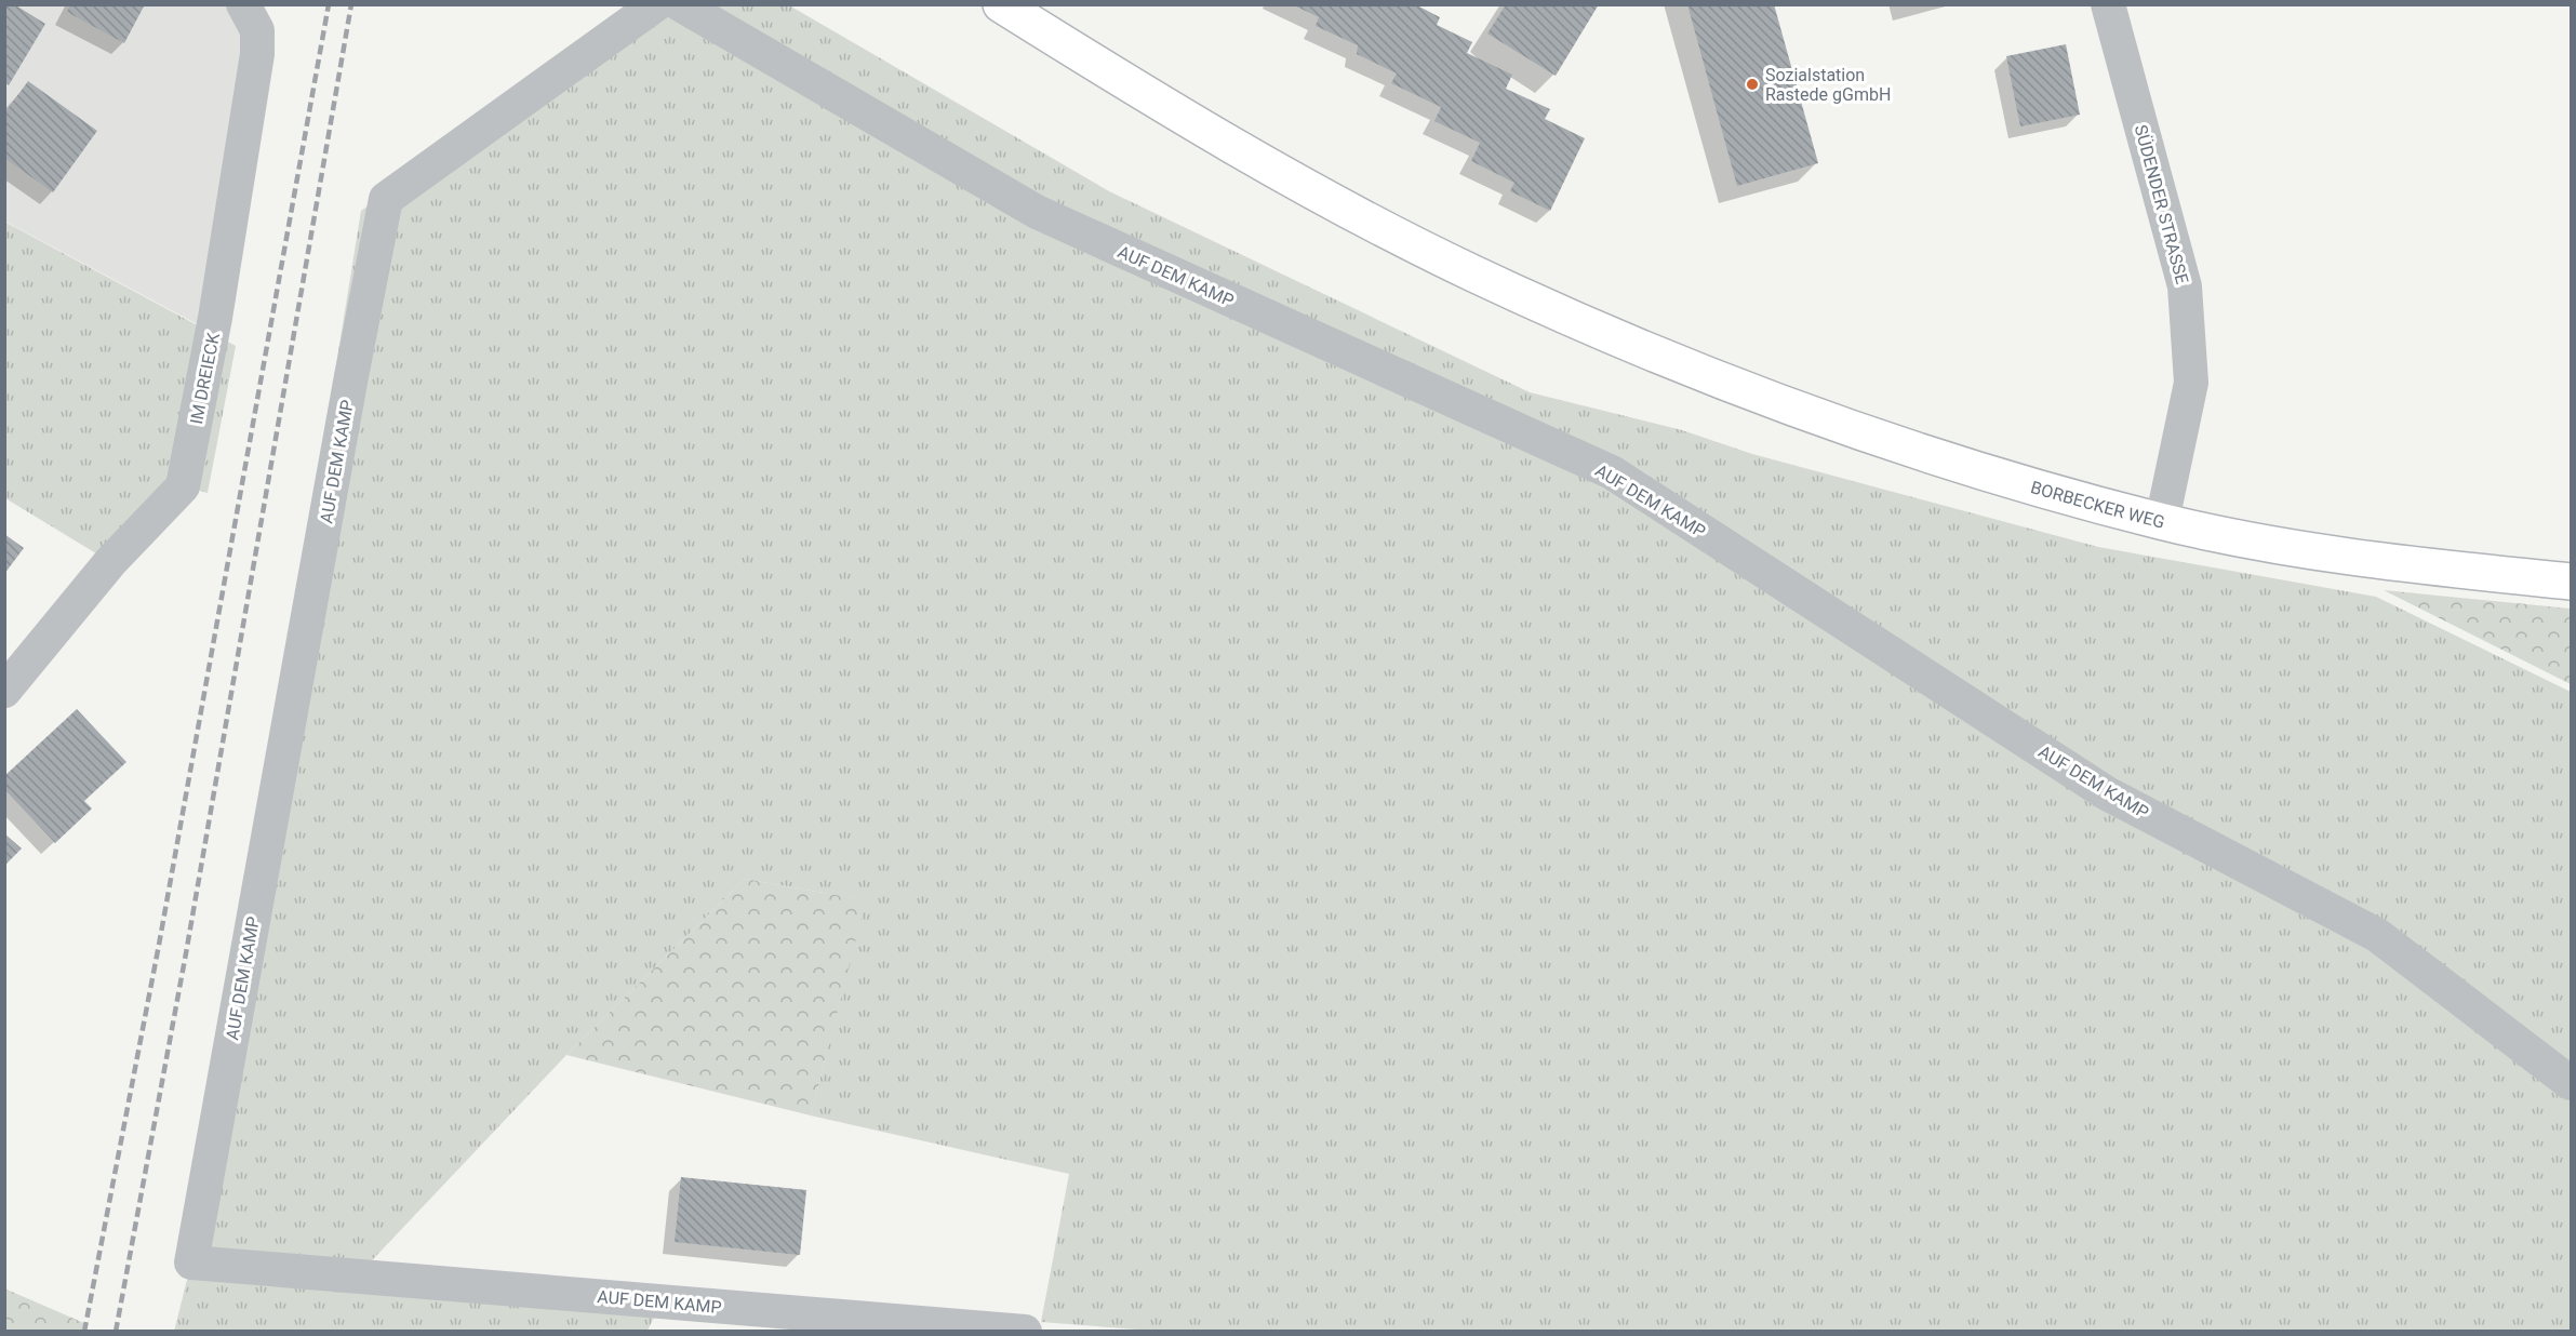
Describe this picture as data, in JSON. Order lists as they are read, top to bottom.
{
  "streets": {
    "street": [
      "SÜDENDER STRASSE",
      "AUF DEM KAMP",
      "IM DREIECK",
      "BORBECKER WEG"
    ]
  },
  "crossings": [
    ["SÜDENDER STRASSE", "BORBECKER WEG"]
  ],
  "places": ["Sozialstation Rastede gGmbH"]
}
